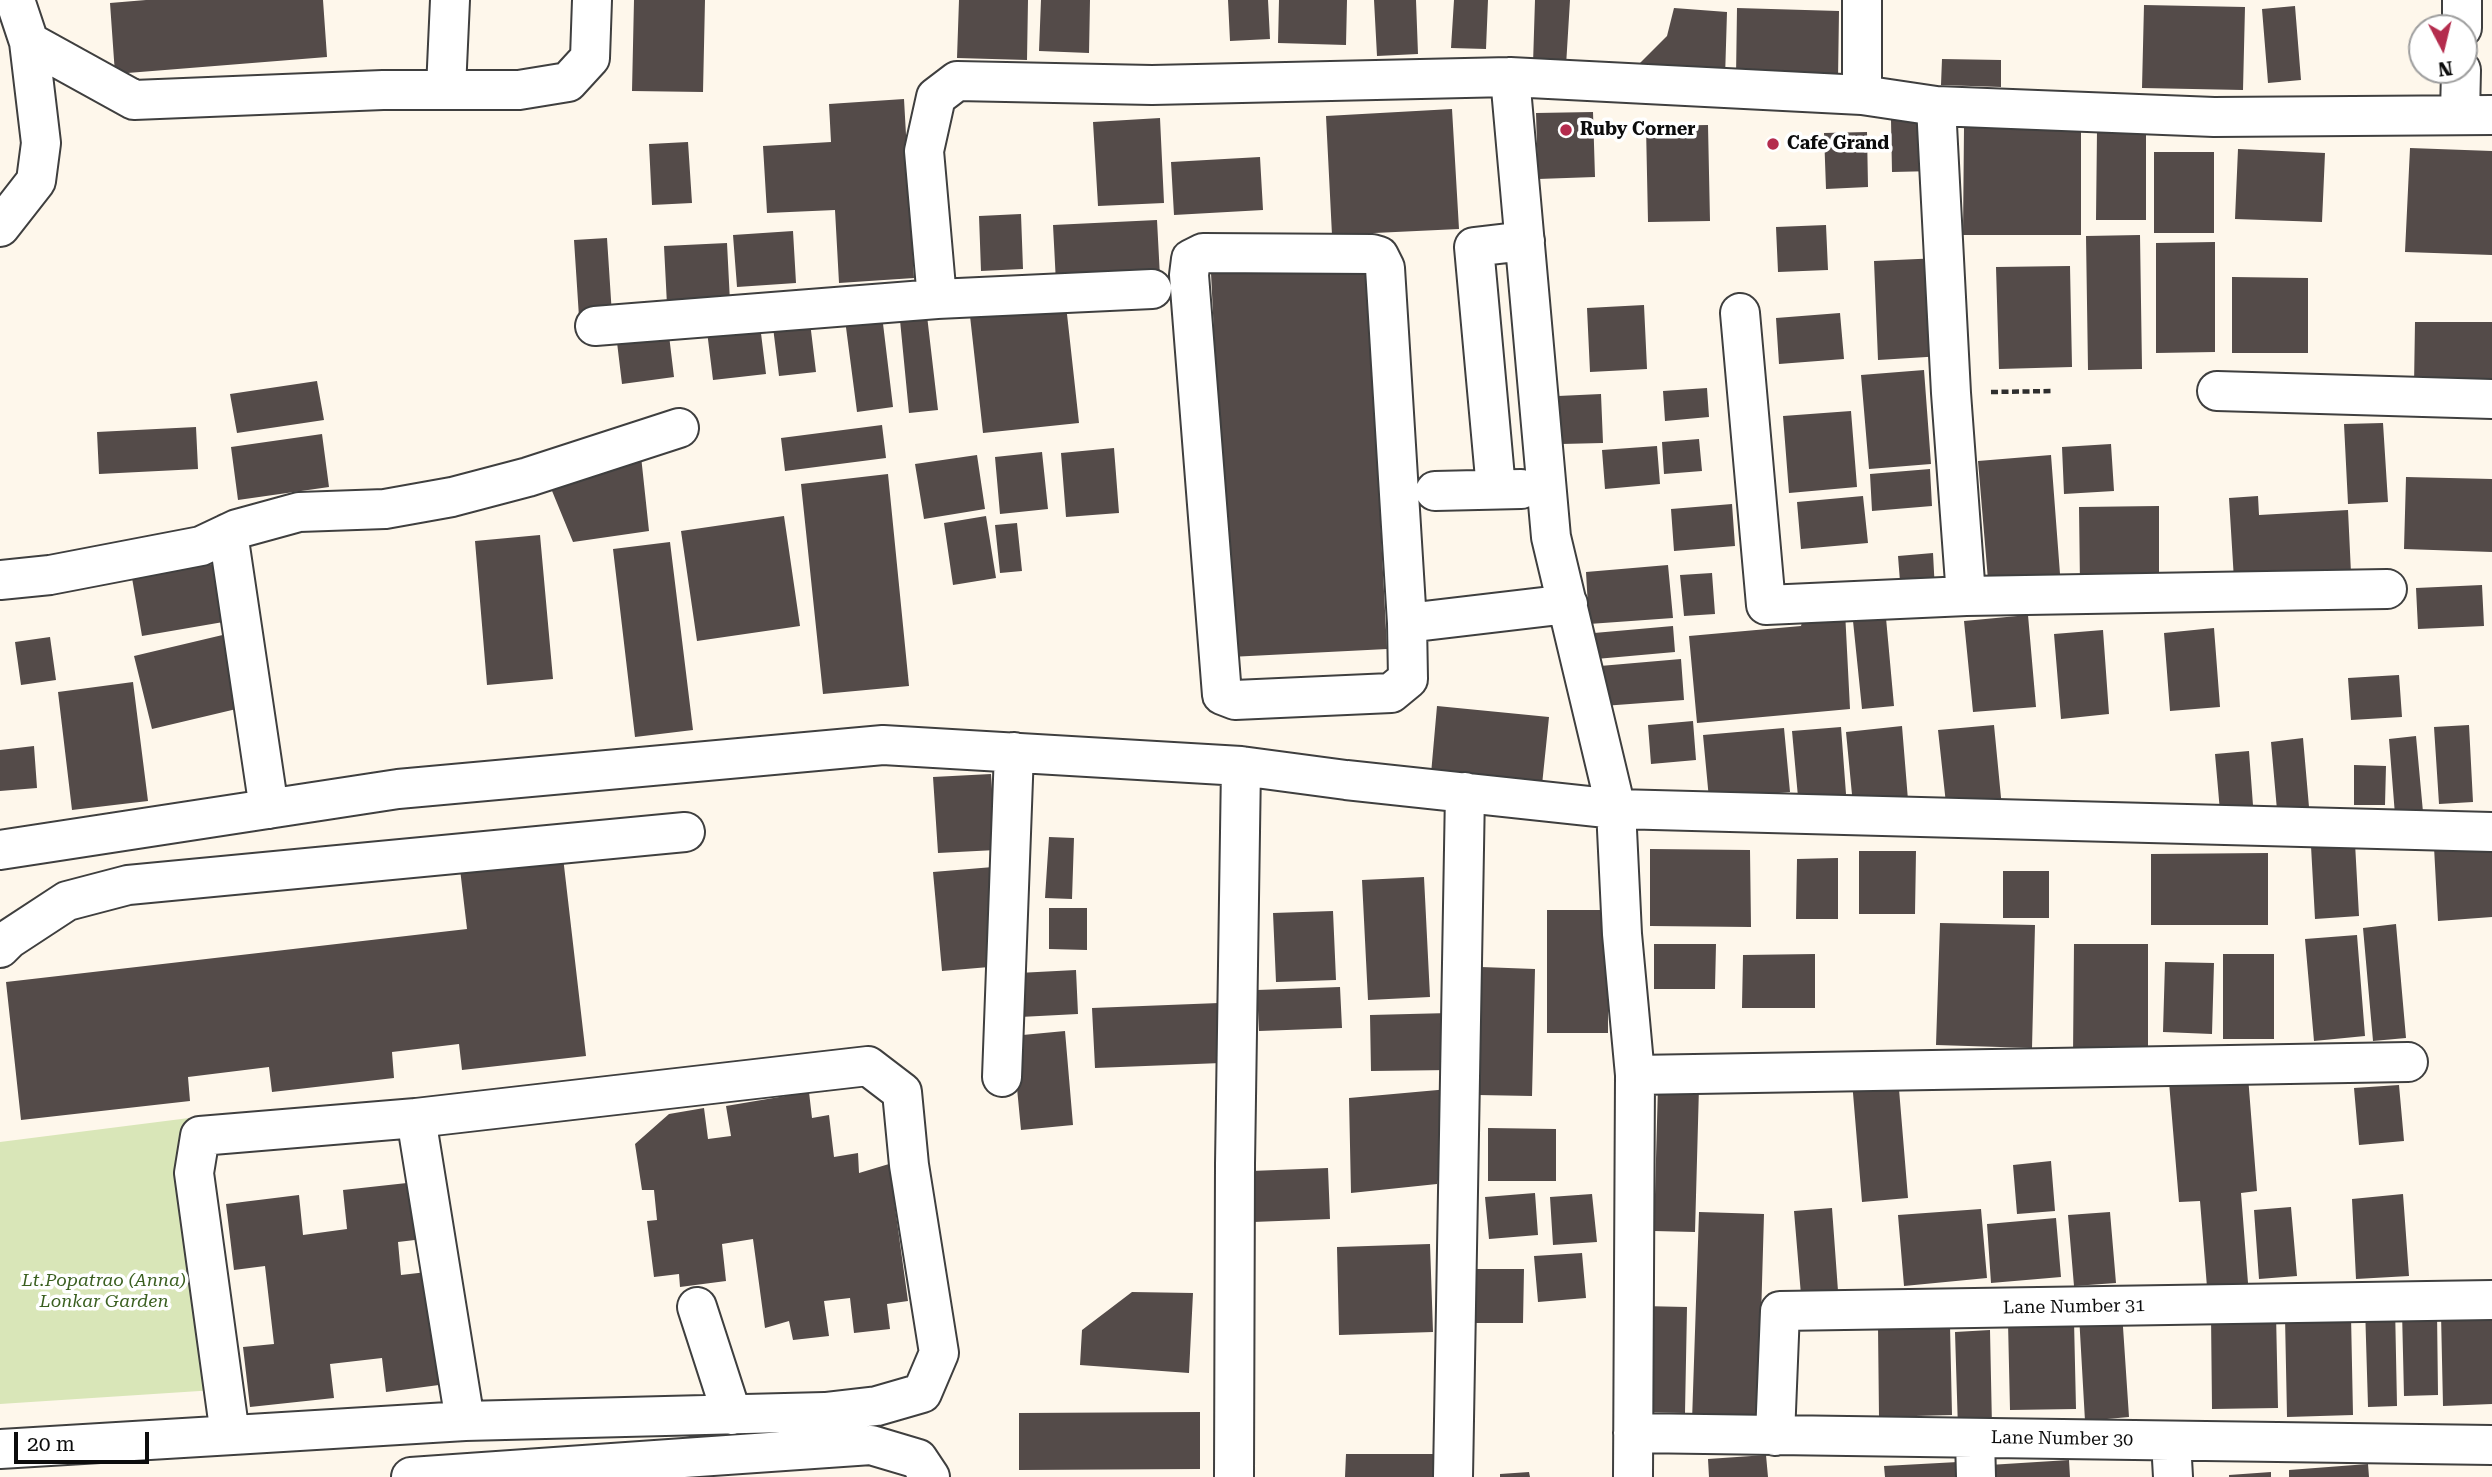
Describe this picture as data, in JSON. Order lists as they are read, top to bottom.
{
  "streets": {
    "street": ["Lane Number 31", "Lane Number 30"]
  },
  "crossings": [
    ["Lane Number 31", "Lane Number 30"]
  ],
  "parks": ["Lt.Popatrao (Anna) Lonkar Garden"],
  "places": ["Ruby Corner", "Cafe Grand"],
  "scale_bar": "20 m",
  "north": "bottom"
}
